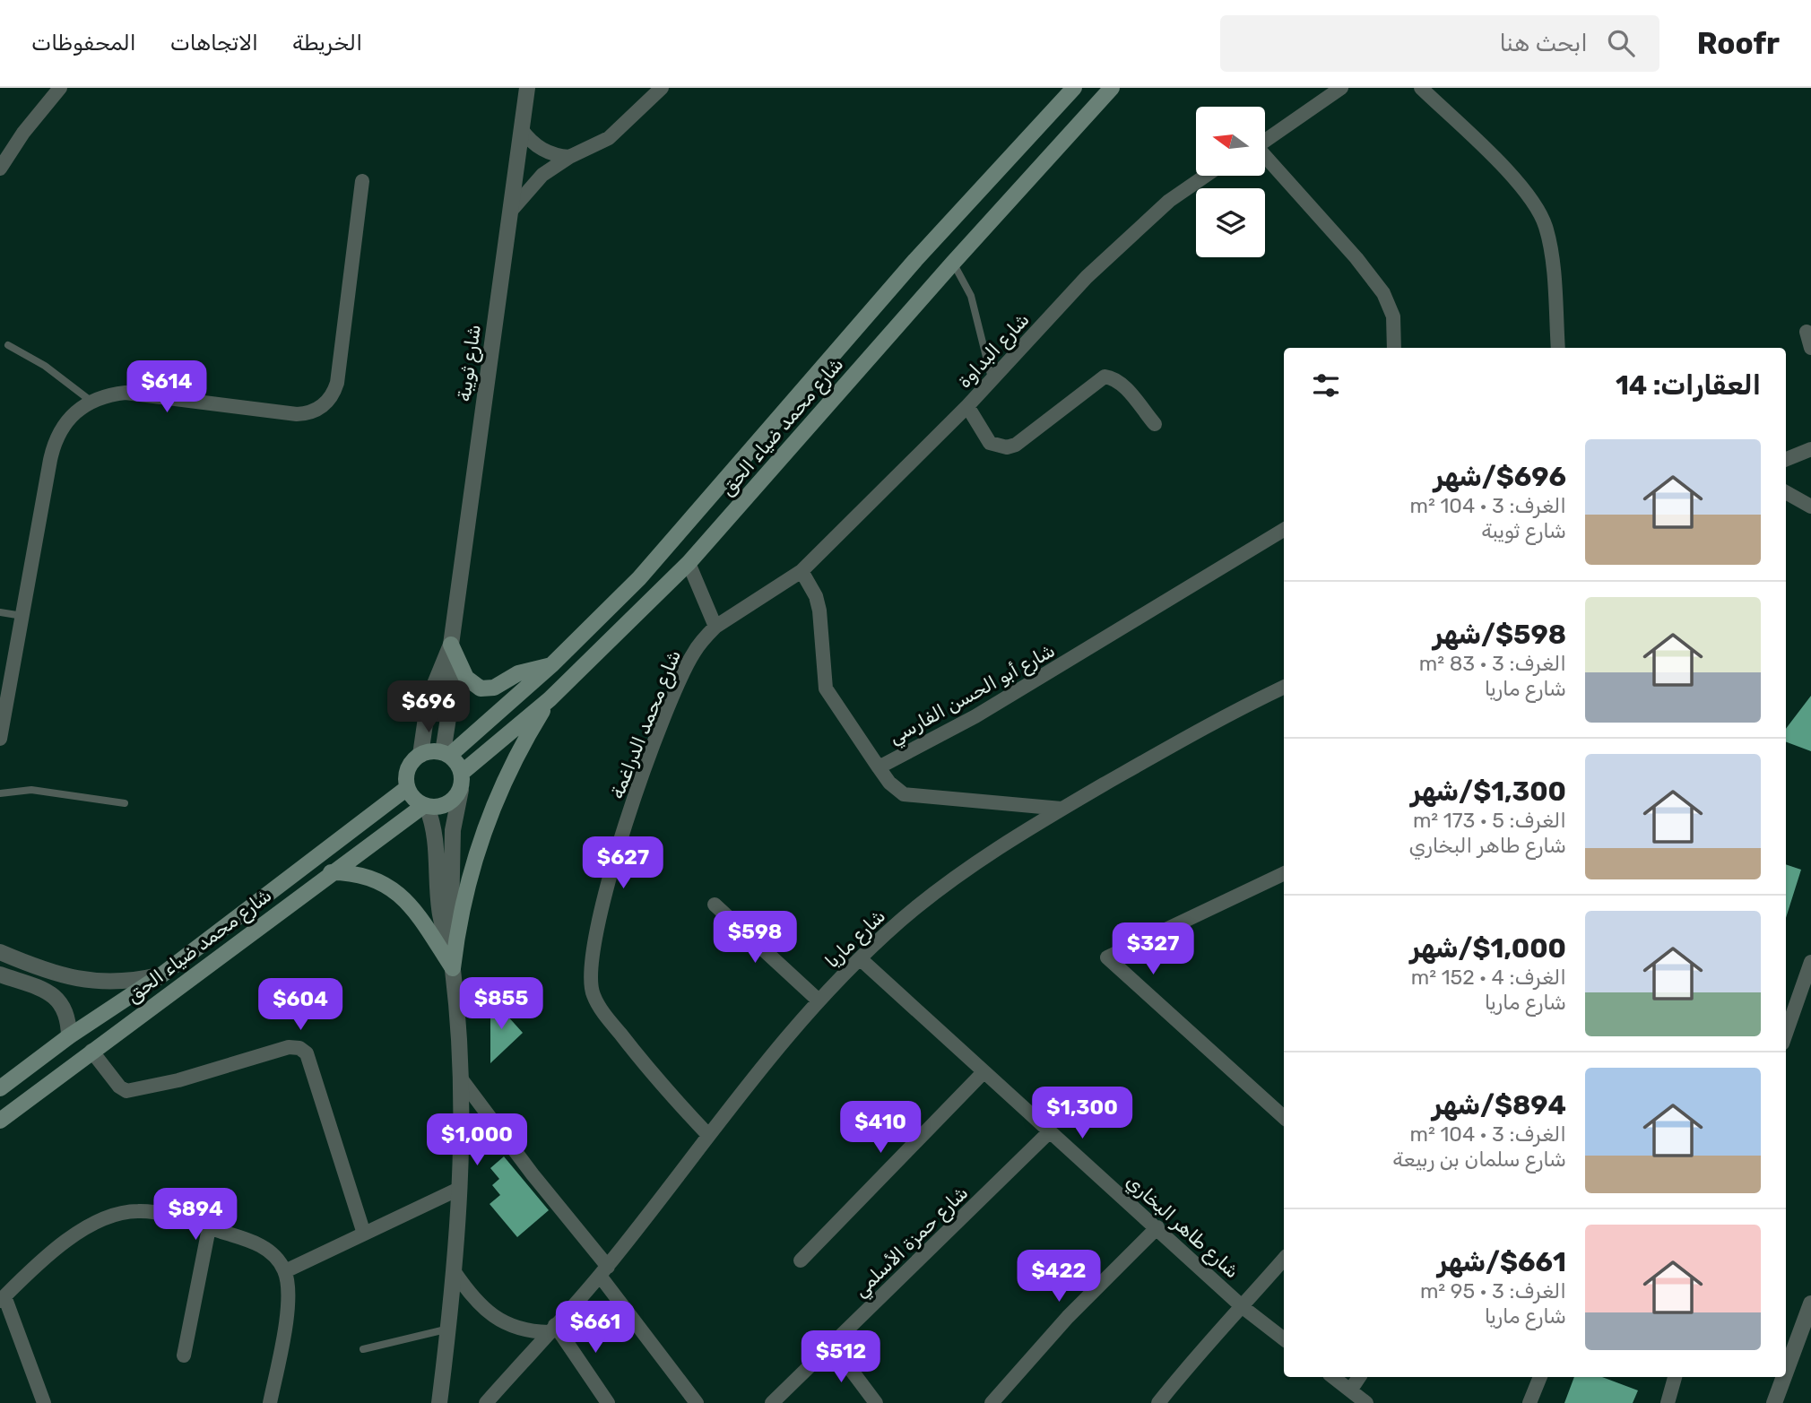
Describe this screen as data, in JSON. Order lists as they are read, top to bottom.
{
  "streets": {
    "main road": ["شارع محمد ضياء الحق"],
    "street": [
      "شارع البداوة",
      "شارع ثويبة",
      "شارع أبو الحسن الفارسي",
      "شارع محمد الدراغمة",
      "شارع ماريا",
      "شارع طاهر البخاري",
      "شارع حمزة الأسلمي"
    ]
  },
  "crossings": [
    ["شارع البداوة", "شارع أبو الحسن الفارسي"],
    ["شارع ثويبة", "شارع محمد ضياء الحق"],
    ["شارع محمد الدراغمة", "شارع ماريا"],
    ["شارع ماريا", "شارع طاهر البخاري"],
    ["شارع طاهر البخاري", "شارع حمزة الأسلمي"]
  ],
  "north": "left",
  "page": {
    "header": "Roofr",
    "search": "ابحث هنا",
    "nav": ["الخريطة", "الاتجاهات", "المحفوظات"],
    "heading": "العقارات: 14",
    "price": [
      "$614",
      "$696",
      "$627",
      "$598",
      "$327",
      "$855",
      "$604",
      "$1,300",
      "$410",
      "$1,000",
      "$894",
      "$422",
      "$661",
      "$512"
    ],
    "list": [
      {
        "name": "$696/شهر",
        "note": "الغرف: 3 · 104 m² · شارع ثويبة"
      },
      {
        "name": "$598/شهر",
        "note": "الغرف: 3 · 83 m² · شارع ماريا"
      },
      {
        "name": "$1,300/شهر",
        "note": "الغرف: 5 · 173 m² · شارع طاهر البخاري"
      },
      {
        "name": "$1,000/شهر",
        "note": "الغرف: 4 · 152 m² · شارع ماريا"
      },
      {
        "name": "$894/شهر",
        "note": "الغرف: 3 · 104 m² · شارع سلمان بن ربيعة"
      },
      {
        "name": "$661/شهر",
        "note": "الغرف: 3 · 95 m² · شارع ماريا"
      }
    ]
  }
}
